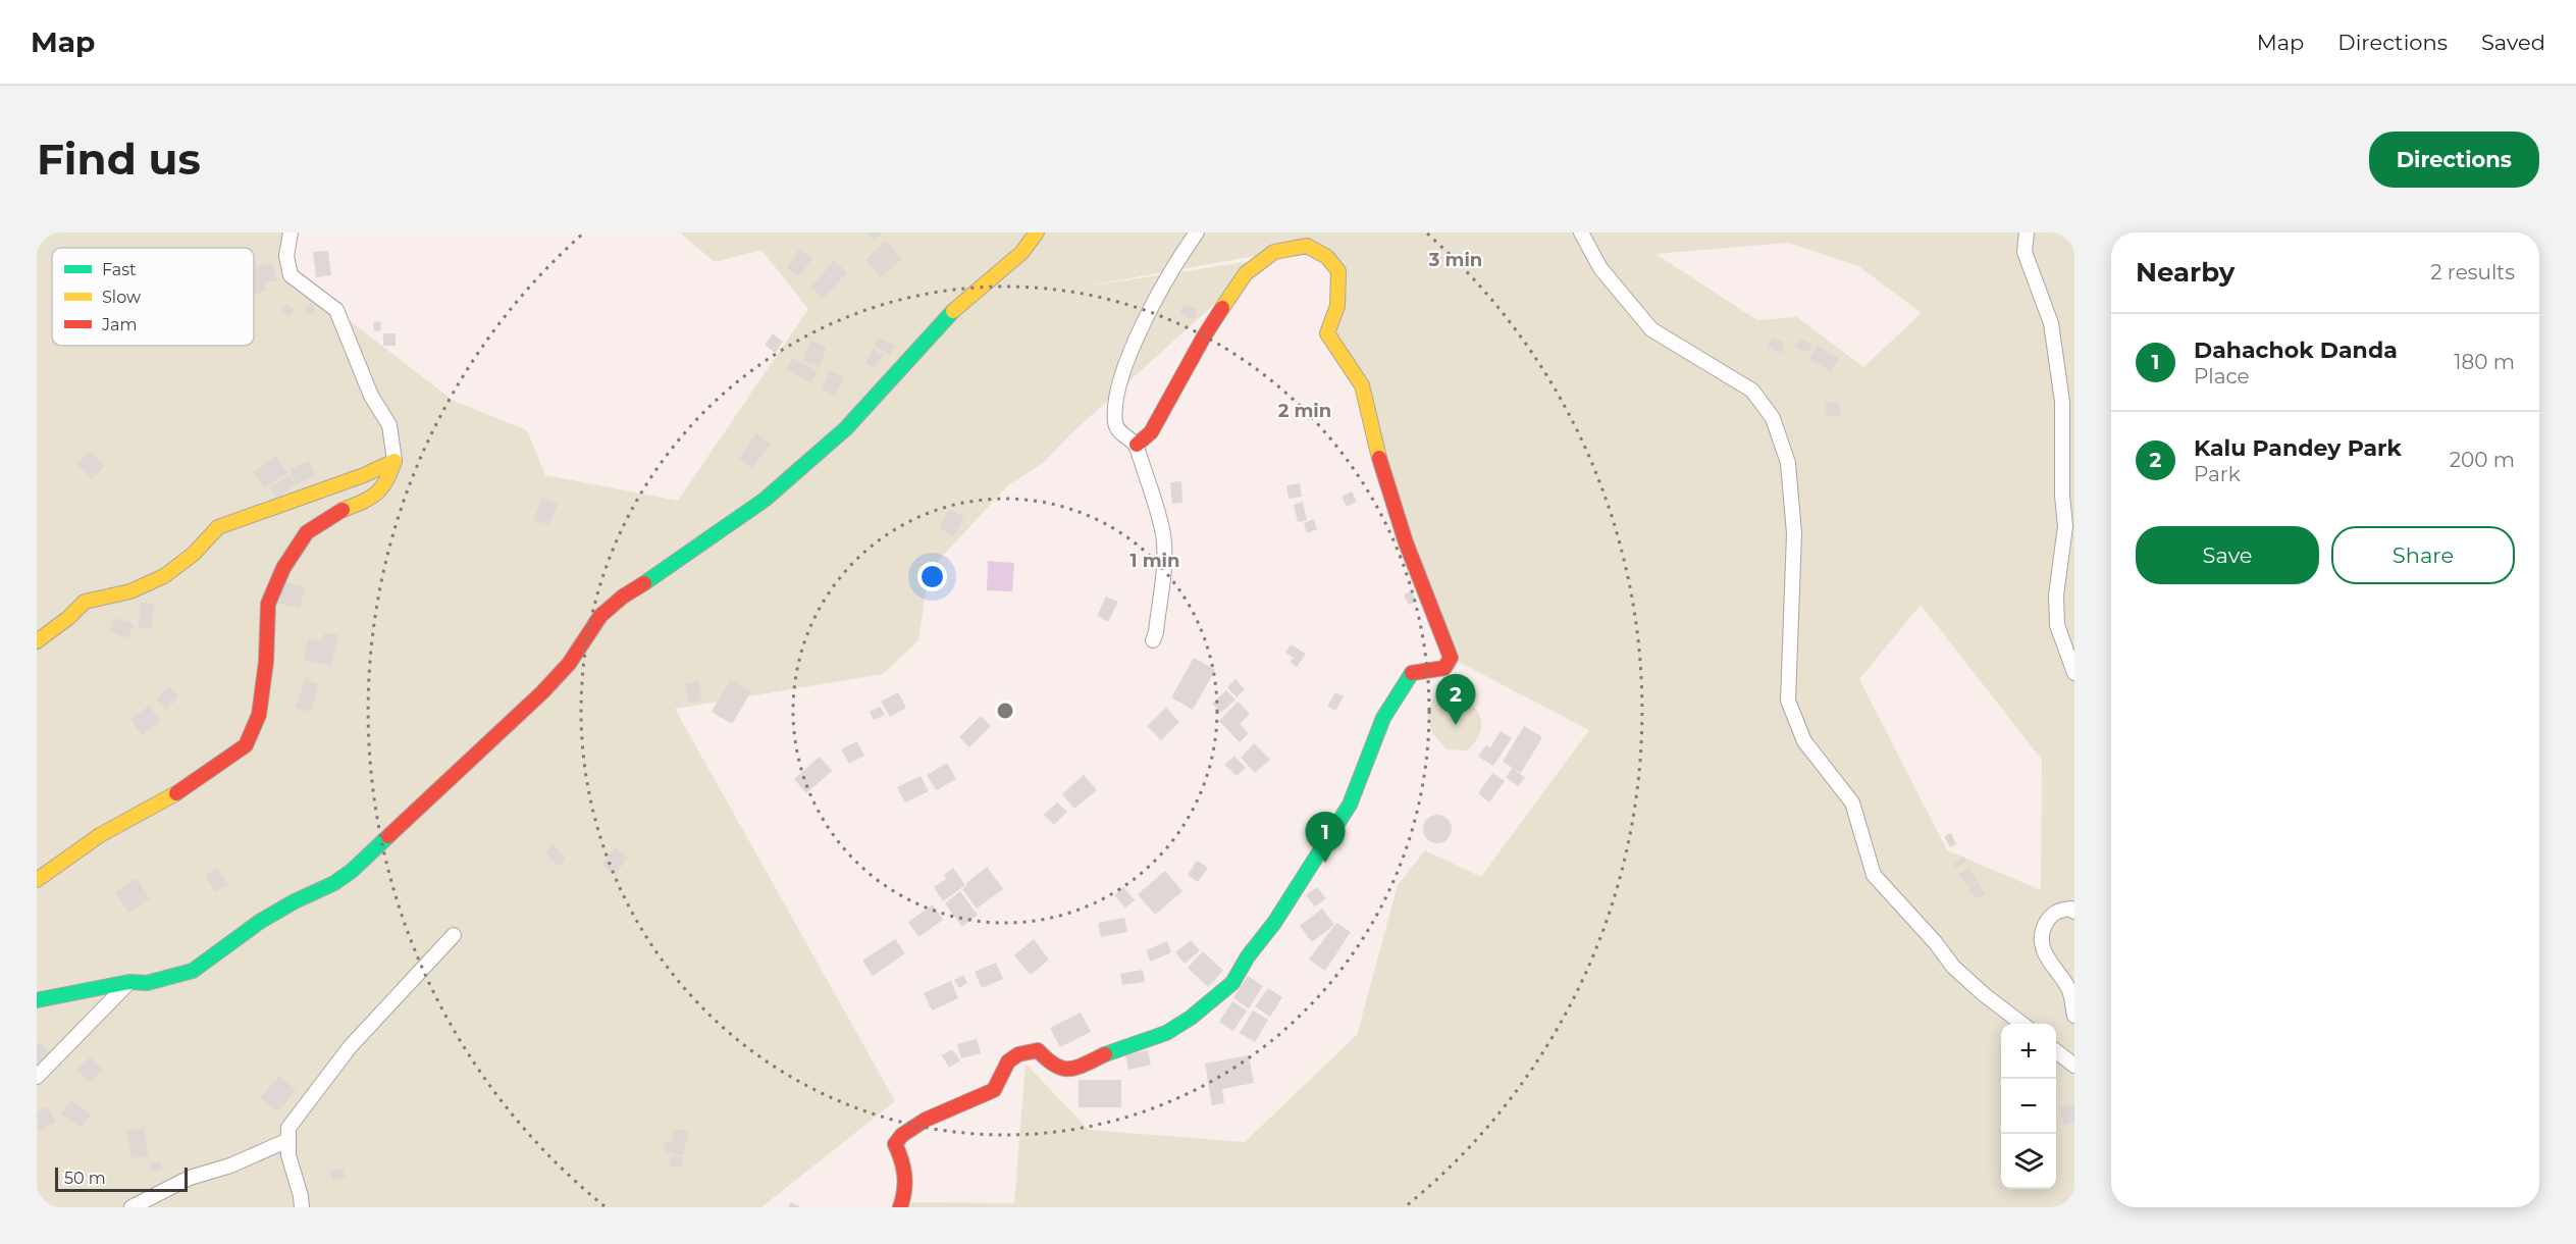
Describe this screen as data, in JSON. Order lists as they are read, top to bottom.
{
  "legend": ["Fast", "Slow", "Jam"],
  "scale_bar": "50 m",
  "page": {
    "header": "Map",
    "nav": ["Map", "Directions", "Saved"],
    "buttons": [
      "Directions",
      ["Save", "Share"]
    ],
    "title": "Find us",
    "heading": ["Nearby", "2 results"],
    "list": [
      {
        "mark": "1",
        "name": "Dahachok Danda",
        "note": "Place",
        "value": "180 m"
      },
      {
        "mark": "2",
        "name": "Kalu Pandey Park",
        "note": "Park",
        "value": "200 m"
      }
    ],
    "pins": ["2", "1"],
    "map_buttons": ["+", "−"],
    "scale": "50 m"
  },
  "rings": ["3 min", "2 min", "1 min"]
}
